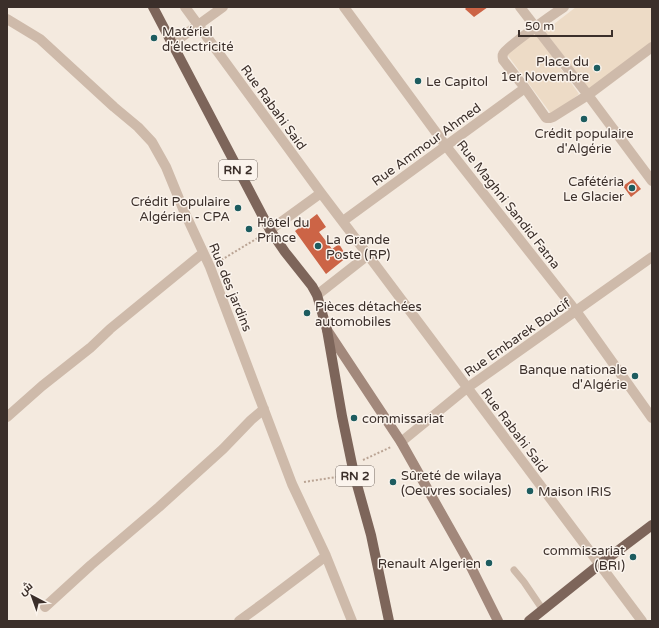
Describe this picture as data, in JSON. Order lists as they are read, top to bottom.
{
  "streets": {
    "main road": ["RN 2"],
    "street": [
      "Rue Rabahi Said",
      "Rue Ammour Ahmed",
      "Rue Maghni Sandid Fatna",
      "Rue des jardins",
      "Rue Embarek Boucif"
    ]
  },
  "crossings": [
    ["Rue Rabahi Said", "Rue Ammour Ahmed"],
    ["Rue Rabahi Said", "Rue Embarek Boucif"],
    ["Rue Ammour Ahmed", "Rue Maghni Sandid Fatna"],
    ["Rue Maghni Sandid Fatna", "Rue Embarek Boucif"]
  ],
  "places": [
    "Matériel d'électricité",
    "Place du 1er Novembre",
    "Le Capitol",
    "Crédit populaire d'Algérie",
    "Cafétéria Le Glacier",
    "Crédit Populaire Algérien - CPA",
    "Hôtel du Prince",
    "La Grande Poste (RP)",
    "Pièces détachées automobiles",
    "Banque nationale d'Algérie",
    "commissariat",
    "Sûreté de wilaya (Oeuvres sociales)",
    "Maison IRIS",
    "commissariat (BRI)",
    "Renault Algerien"
  ],
  "scale_bar": "50 m",
  "north": "top left"
}
